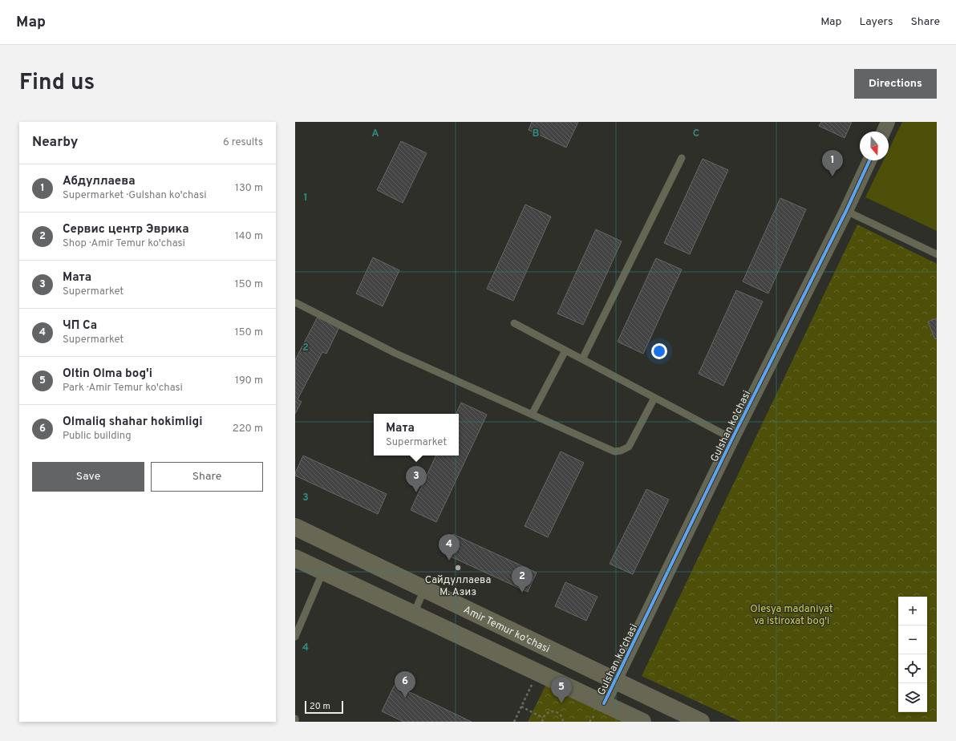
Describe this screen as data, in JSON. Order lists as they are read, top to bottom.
{
  "streets": {
    "main road": ["Amir Temur ko'chasi"],
    "street": ["Gulshan ko'chasi"]
  },
  "crossings": [
    ["Gulshan ko'chasi", "Amir Temur ko'chasi"]
  ],
  "parks": ["Olesya madaniyat va istiroxat bog'i"],
  "places": ["Сайдуллаева М. Азиз"],
  "scale_bar": "20 m",
  "north": "bottom",
  "page": {
    "header": "Map",
    "nav": ["Map", "Layers", "Share"],
    "title": "Find us",
    "buttons": [
      "Directions",
      ["Save", "Share"]
    ],
    "heading": ["Nearby", "6 results"],
    "pins": [
      "1",
      "3",
      "4",
      "2",
      "6",
      "5"
    ],
    "list": [
      {
        "mark": "1",
        "name": "Абдуллаева",
        "note": "Supermarket · Gulshan ko'chasi",
        "value": "130 m"
      },
      {
        "mark": "2",
        "name": "Сервис центр Эврика",
        "note": "Shop · Amir Temur ko'chasi",
        "value": "140 m"
      },
      {
        "mark": "3",
        "name": "Мата",
        "note": "Supermarket",
        "value": "150 m"
      },
      {
        "mark": "4",
        "name": "ЧП Са",
        "note": "Supermarket",
        "value": "150 m"
      },
      {
        "mark": "5",
        "name": "Oltin Olma bog'i",
        "note": "Park · Amir Temur ko'chasi",
        "value": "190 m"
      },
      {
        "mark": "6",
        "name": "Olmaliq shahar hokimligi",
        "note": "Public building",
        "value": "220 m"
      }
    ],
    "popup": ["Мата", "Supermarket"],
    "map_buttons": ["+", "−"],
    "scale": "20 m"
  },
  "grid": {
    "columns": ["A", "B", "C"],
    "rows": [
      "1",
      "2",
      "3",
      "4"
    ]
  }
}
